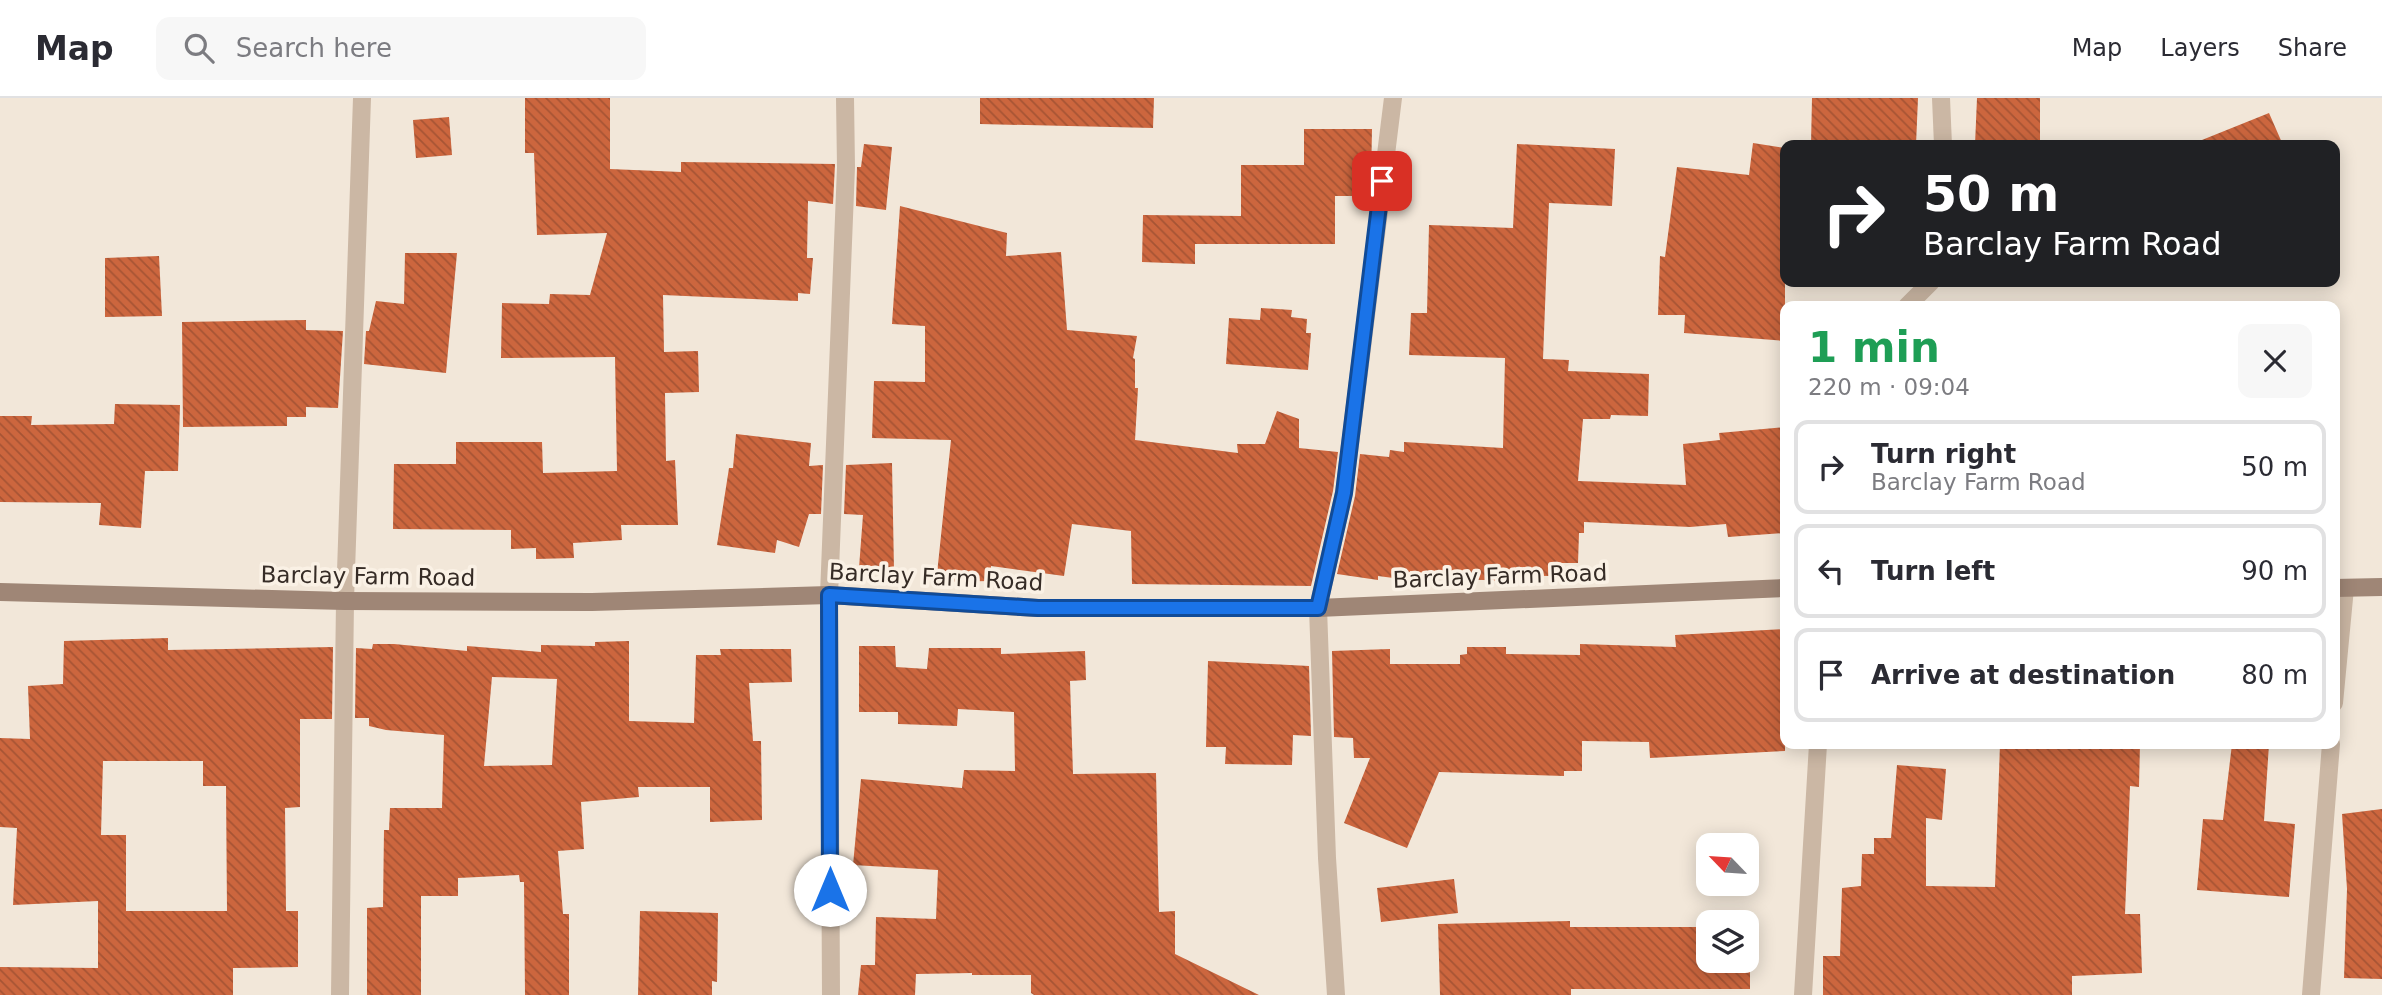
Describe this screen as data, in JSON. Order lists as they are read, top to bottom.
{
  "streets": {
    "street": ["Barclay Farm Road"]
  },
  "north": "top left",
  "page": {
    "header": "Map",
    "search": "Search here",
    "nav": ["Map", "Layers", "Share"],
    "turn": ["50 m", "Barclay Farm Road"],
    "heading": ["1 min", "220 m · 09:04"],
    "list": [
      {
        "name": "Turn right",
        "note": "Barclay Farm Road",
        "value": "50 m"
      },
      {
        "name": "Turn left",
        "value": "90 m"
      },
      {
        "name": "Arrive at destination",
        "value": "80 m"
      }
    ]
  }
}
